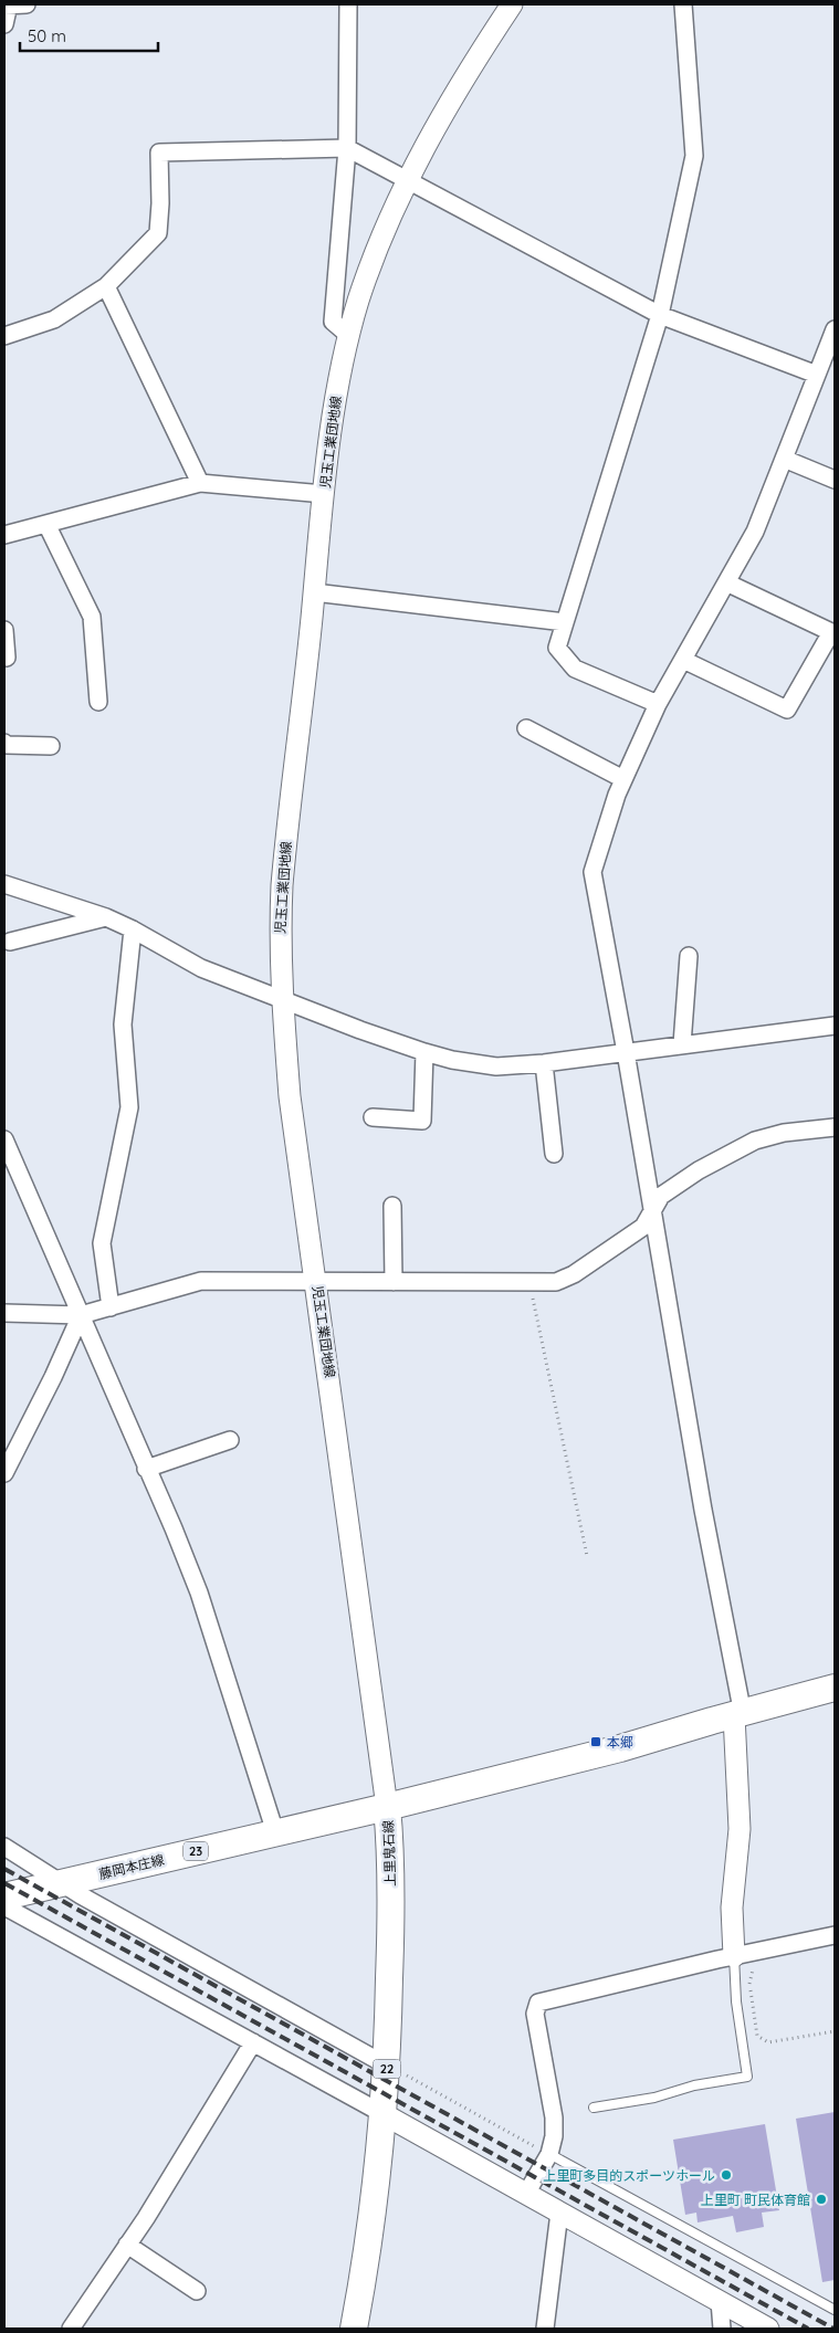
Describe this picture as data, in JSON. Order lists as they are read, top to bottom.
{
  "streets": {
    "main road": [
      "23",
      "上里鬼石線",
      "藤岡本庄線",
      "22"
    ],
    "street": ["児玉工業団地線"]
  },
  "crossings": [
    ["児玉工業団地線", "上里鬼石線"],
    ["児玉工業団地線", "藤岡本庄線"],
    ["上里鬼石線", "藤岡本庄線"]
  ],
  "places": {
    "transit": ["本郷"],
    "other": ["上里町多目的スポーツホール", "上里町 町民体育館"]
  },
  "scale_bar": "50 m"
}
